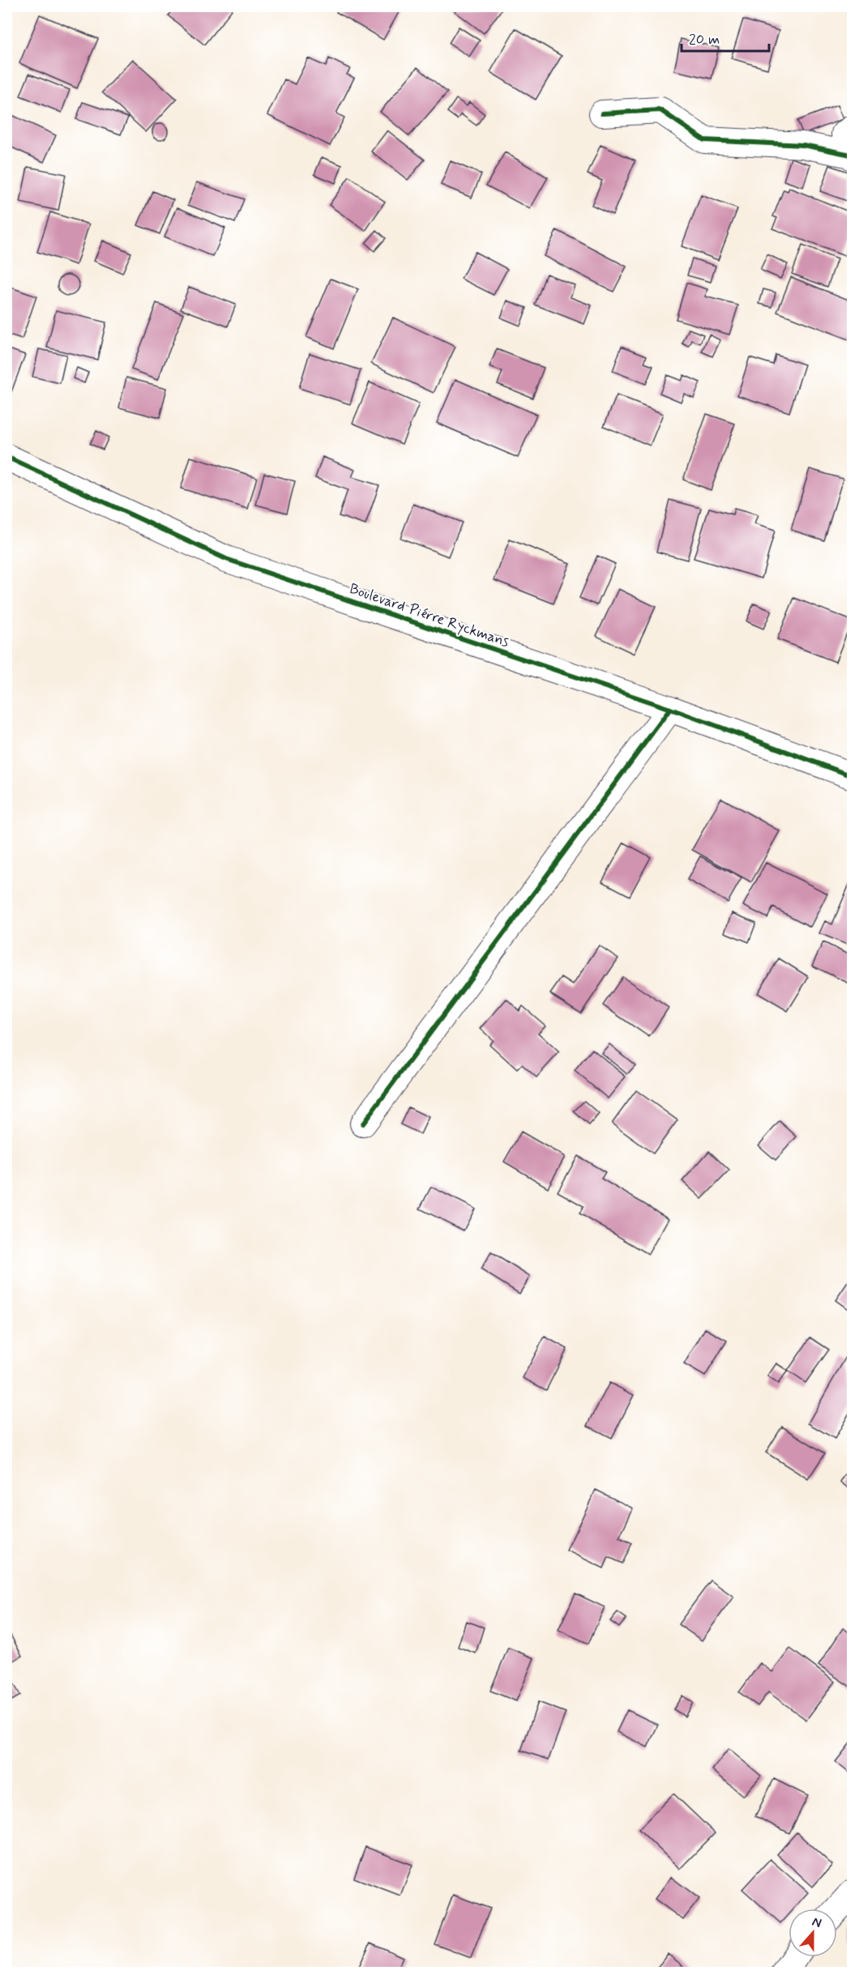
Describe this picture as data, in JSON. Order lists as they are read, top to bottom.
{
  "streets": {
    "street": ["Boulevard Piérre Ryckmans"]
  },
  "scale_bar": "20 m",
  "north": "top"
}
